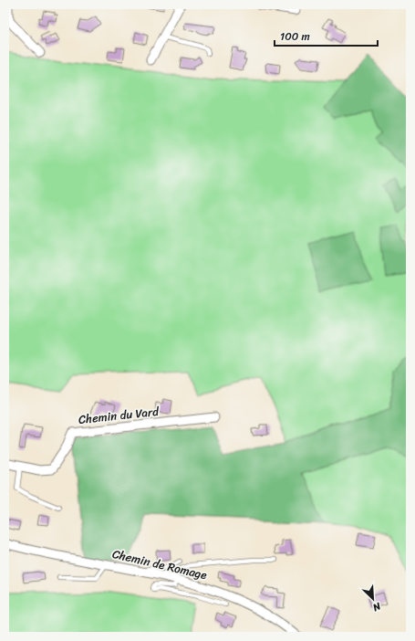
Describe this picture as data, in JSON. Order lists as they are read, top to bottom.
{
  "streets": {
    "street": ["Chemin du Vard", "Chemin de Romage"]
  },
  "scale_bar": "100 m",
  "north": "bottom right"
}
